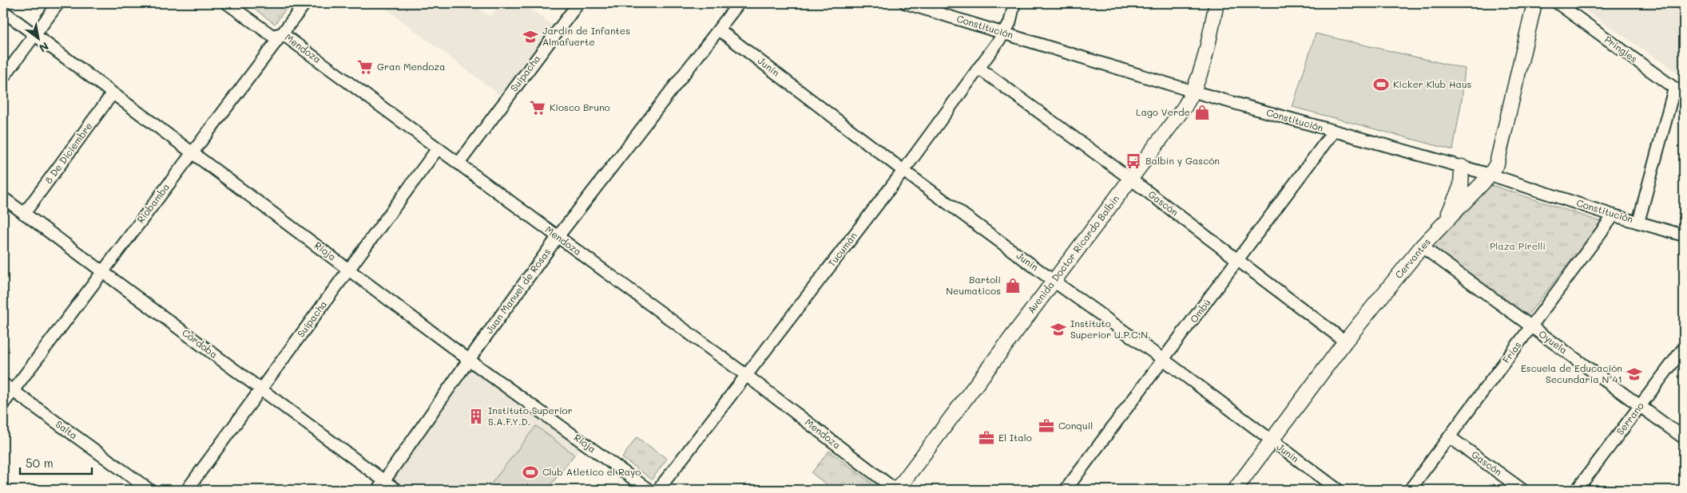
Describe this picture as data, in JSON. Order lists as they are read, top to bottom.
{
  "streets": {
    "main road": ["Avenida Doctor Ricardo Balbín", "Cervantes"],
    "street": [
      "Constitución",
      "Mendoza",
      "Pringles",
      "Junín",
      "Suipacha",
      "8 De Diciembre",
      "Riobamba",
      "Gascón",
      "Tucumán",
      "Rioja",
      "Juan Manuel de Rosas",
      "Ombú",
      "Oyuela",
      "Córdoba",
      "Frías",
      "Serrano",
      "Salta"
    ]
  },
  "crossings": [
    ["Constitución", "Tucumán"],
    ["Constitución", "Avenida Doctor Ricardo Balbín"],
    ["Constitución", "Cervantes"],
    ["Constitución", "Ombú"],
    ["Constitución", "Frías"],
    ["Mendoza", "Suipacha"],
    ["Mendoza", "Riobamba"],
    ["Mendoza", "Tucumán"],
    ["Mendoza", "Avenida Doctor Ricardo Balbín"],
    ["Mendoza", "Juan Manuel de Rosas"],
    ["Junín", "Tucumán"],
    ["Junín", "Avenida Doctor Ricardo Balbín"],
    ["Junín", "Cervantes"],
    ["Junín", "Juan Manuel de Rosas"],
    ["Junín", "Ombú"],
    ["Suipacha", "Rioja"],
    ["Suipacha", "Córdoba"],
    ["8 De Diciembre", "Rioja"],
    ["8 De Diciembre", "Córdoba"],
    ["Riobamba", "Rioja"],
    ["Riobamba", "Córdoba"],
    ["Riobamba", "Salta"],
    ["Gascón", "Tucumán"],
    ["Gascón", "Avenida Doctor Ricardo Balbín"],
    ["Gascón", "Cervantes"],
    ["Gascón", "Ombú"],
    ["Gascón", "Frías"],
    ["Rioja", "Juan Manuel de Rosas"],
    ["Cervantes", "Oyuela"],
    ["Juan Manuel de Rosas", "Córdoba"],
    ["Oyuela", "Frías"],
    ["Oyuela", "Serrano"]
  ],
  "parks": ["Plaza Pirelli"],
  "places": {
    "school or university": ["Jardín de Infantes Almafuerte", "Instituto Superior U.P.C.N.", "Escuela de Educación Secundaria Nº41"],
    "supermarket": ["Gran Mendoza", "Kiosco Bruno"],
    "sports": ["Kicker Klub Haus", "Club Atletico el Rayo"],
    "shop": ["Lago Verde", "Bartoli Neumaticos"],
    "bus stop": ["Balbín y Gascón"],
    "building": ["Instituto Superior S.A.F.Y.D."],
    "office": ["Conquil", "El Italo"]
  },
  "scale_bar": "50 m",
  "north": "bottom right"
}
